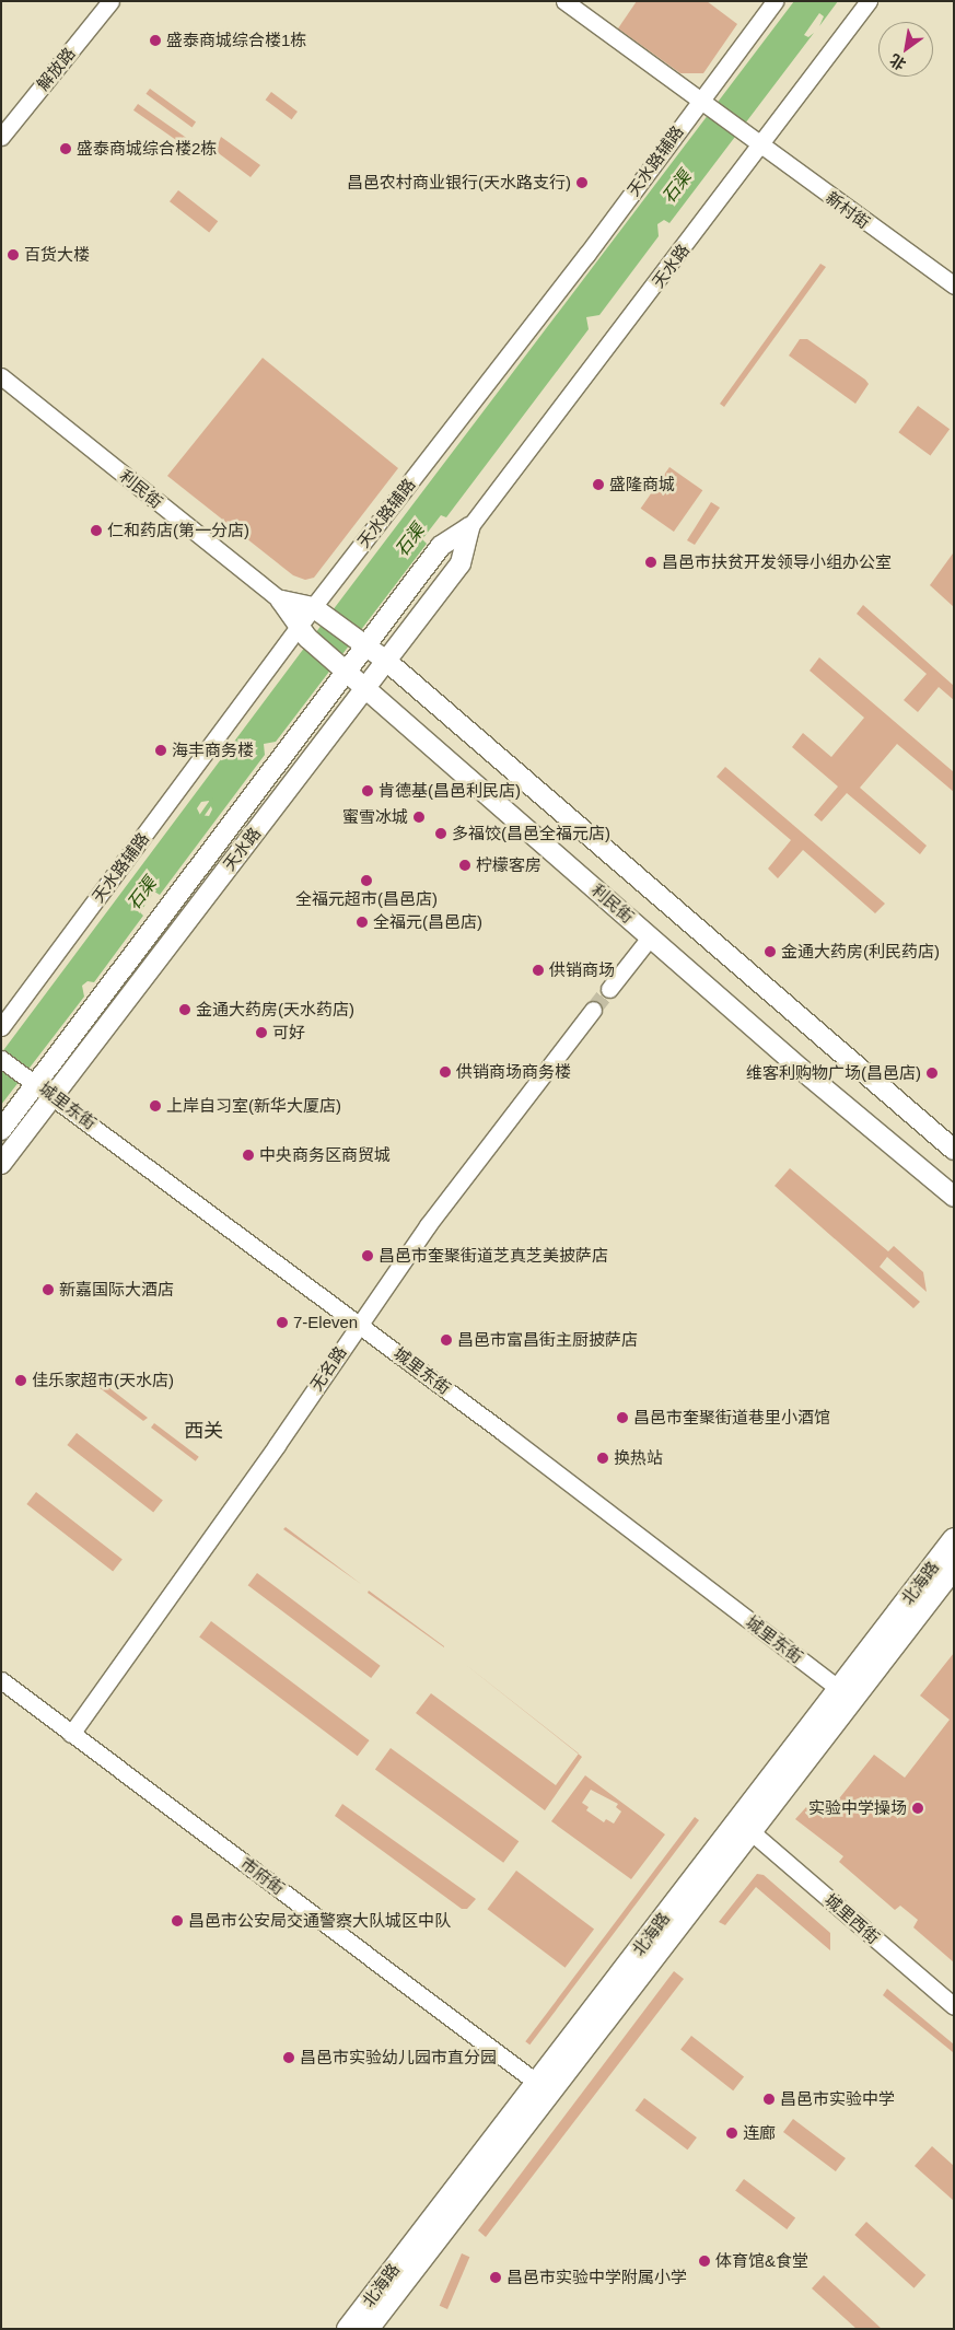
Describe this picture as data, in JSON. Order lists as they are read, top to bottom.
{
  "streets": {
    "main road": ["天水路", "利民街", "北海路"],
    "street": [
      "解放路",
      "天水路辅路",
      "新村街",
      "城里东街",
      "无名路",
      "市府街",
      "城里西街"
    ]
  },
  "crossings": [
    ["天水路辅路", "新村街"],
    ["天水路辅路", "利民街"],
    ["新村街", "天水路"],
    ["天水路", "利民街"],
    ["天水路", "城里东街"],
    ["城里东街", "无名路"],
    ["城里东街", "北海路"],
    ["无名路", "市府街"],
    ["北海路", "市府街"],
    ["北海路", "城里西街"]
  ],
  "districts": ["西关"],
  "water": ["石渠"],
  "places": [
    "盛泰商城综合楼1栋",
    "盛泰商城综合楼2栋",
    "昌邑农村商业银行(天水路支行)",
    "百货大楼",
    "盛隆商城",
    "仁和药店(第一分店)",
    "昌邑市扶贫开发领导小组办公室",
    "海丰商务楼",
    "肯德基(昌邑利民店)",
    "蜜雪冰城",
    "多福饺(昌邑全福元店)",
    "柠檬客房",
    "全福元超市(昌邑店)",
    "全福元(昌邑店)",
    "金通大药房(利民药店)",
    "供销商场",
    "金通大药房(天水药店)",
    "可好",
    "供销商场商务楼",
    "维客利购物广场(昌邑店)",
    "上岸自习室(新华大厦店)",
    "中央商务区商贸城",
    "昌邑市奎聚街道芝真芝美披萨店",
    "新嘉国际大酒店",
    "7-Eleven",
    "昌邑市富昌街主厨披萨店",
    "佳乐家超市(天水店)",
    "昌邑市奎聚街道巷里小酒馆",
    "换热站",
    "实验中学操场",
    "昌邑市公安局交通警察大队城区中队",
    "昌邑市实验幼儿园市直分园",
    "昌邑市实验中学",
    "连廊",
    "体育馆&食堂",
    "昌邑市实验中学附属小学"
  ],
  "north": "bottom left"
}
